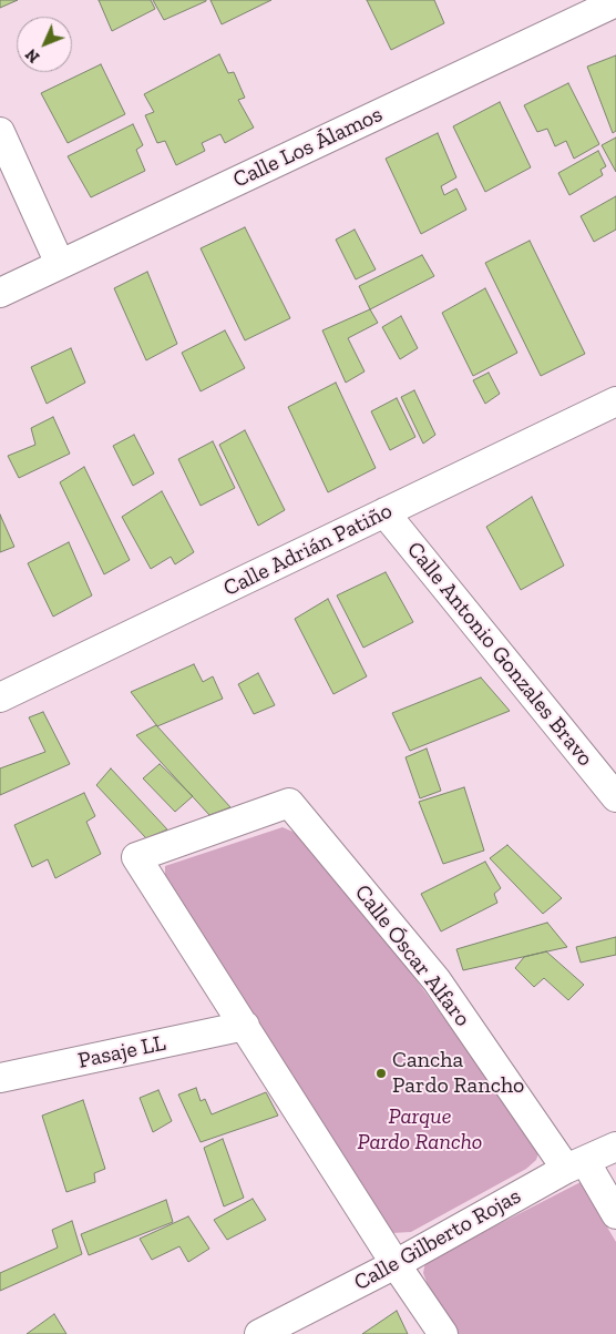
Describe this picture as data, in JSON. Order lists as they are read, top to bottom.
{
  "streets": {
    "street": [
      "Calle Los Álamos",
      "Calle Adrián Patiño",
      "Calle Antonio Gonzales Bravo",
      "Calle Óscar Alfaro",
      "Pasaje LL",
      "Calle Gilberto Rojas"
    ]
  },
  "crossings": [
    ["Calle Adrián Patiño", "Calle Antonio Gonzales Bravo"],
    ["Calle Óscar Alfaro", "Pasaje LL"],
    ["Calle Óscar Alfaro", "Calle Gilberto Rojas"]
  ],
  "parks": ["Parque Pardo Rancho"],
  "places": ["Cancha Pardo Rancho"],
  "north": "bottom left"
}
